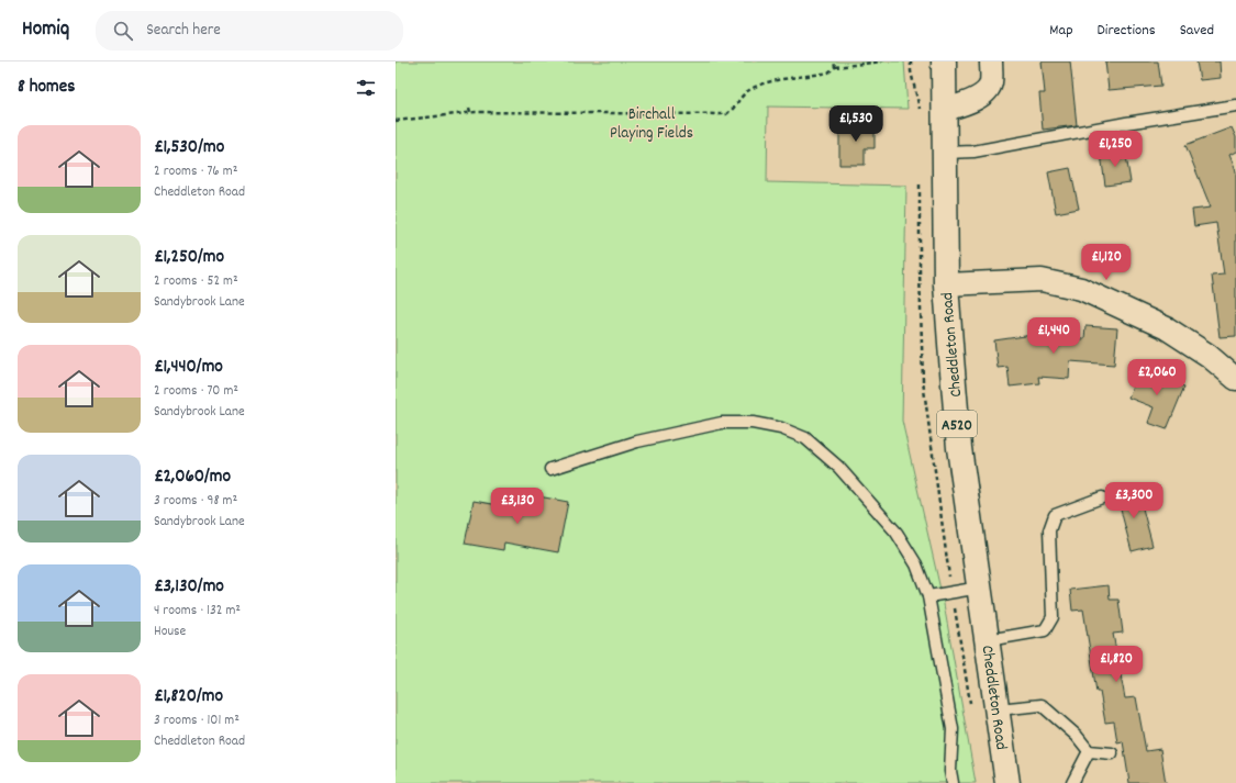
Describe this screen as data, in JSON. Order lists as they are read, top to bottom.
{
  "streets": {
    "highway": ["Cheddleton Road", "A520"]
  },
  "parks": ["Birchall Playing Fields"],
  "page": {
    "header": "Homiq",
    "search": "Search here",
    "nav": ["Map", "Directions", "Saved"],
    "heading": "8 homes",
    "price": [
      "£1,530",
      "£1,250",
      "£1,120",
      "£1,440",
      "£2,060",
      "£3,300",
      "£3,130",
      "£1,820"
    ],
    "list": [
      {
        "name": "£1,530/mo",
        "note": "2 rooms · 76 m² · Cheddleton Road"
      },
      {
        "name": "£1,250/mo",
        "note": "2 rooms · 52 m² · Sandybrook Lane"
      },
      {
        "name": "£1,440/mo",
        "note": "2 rooms · 70 m² · Sandybrook Lane"
      },
      {
        "name": "£2,060/mo",
        "note": "3 rooms · 98 m² · Sandybrook Lane"
      },
      {
        "name": "£3,130/mo",
        "note": "4 rooms · 132 m² · House"
      },
      {
        "name": "£1,820/mo",
        "note": "3 rooms · 101 m² · Cheddleton Road"
      }
    ]
  }
}
